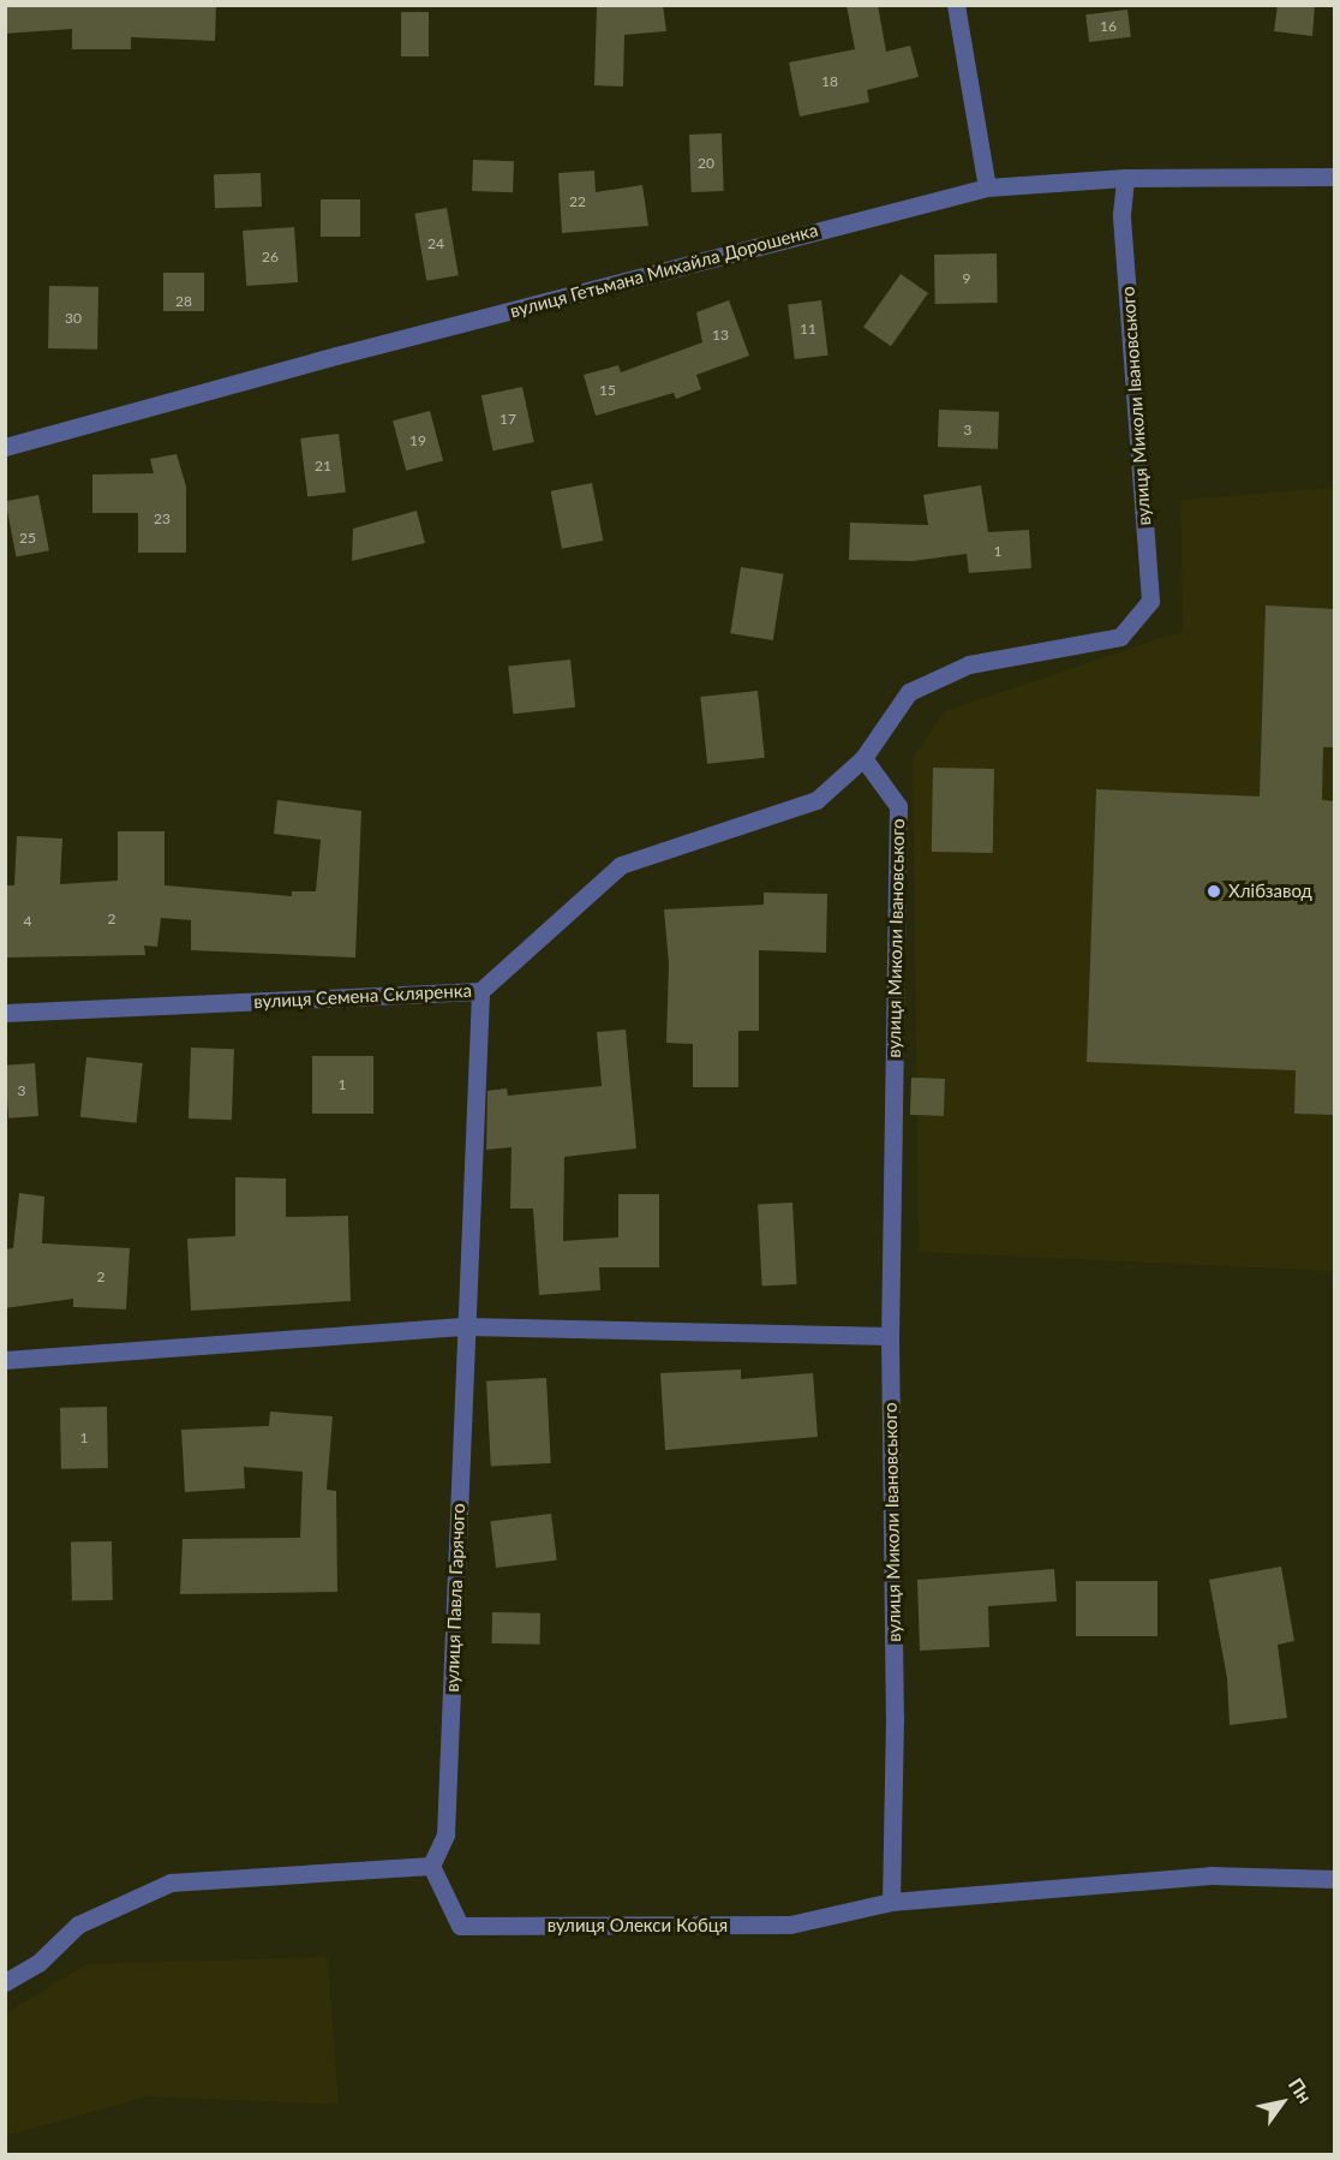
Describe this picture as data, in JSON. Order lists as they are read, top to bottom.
{
  "streets": {
    "street": [
      "вулиця Гетьмана Михайла Дорошенка",
      "вулиця Миколи Івановського",
      "вулиця Семена Скляренка",
      "вулиця Павла Гарячого",
      "вулиця Олекси Кобця"
    ]
  },
  "crossings": [
    ["вулиця Гетьмана Михайла Дорошенка", "вулиця Миколи Івановського"],
    ["вулиця Миколи Івановського", "вулиця Семена Скляренка"],
    ["вулиця Миколи Івановського", "вулиця Олекси Кобця"],
    ["вулиця Семена Скляренка", "вулиця Павла Гарячого"],
    ["вулиця Павла Гарячого", "вулиця Олекси Кобця"]
  ],
  "places": ["Хлібзавод"],
  "house_numbers": [
    "16",
    "18",
    "20",
    "22",
    "24",
    "26",
    "9",
    "28",
    "30",
    "11",
    "13",
    "15",
    "17",
    "3",
    "19",
    "21",
    "23",
    "25",
    "1",
    "2",
    "4",
    "1",
    "3",
    "2",
    "1"
  ],
  "north": "top right"
}
